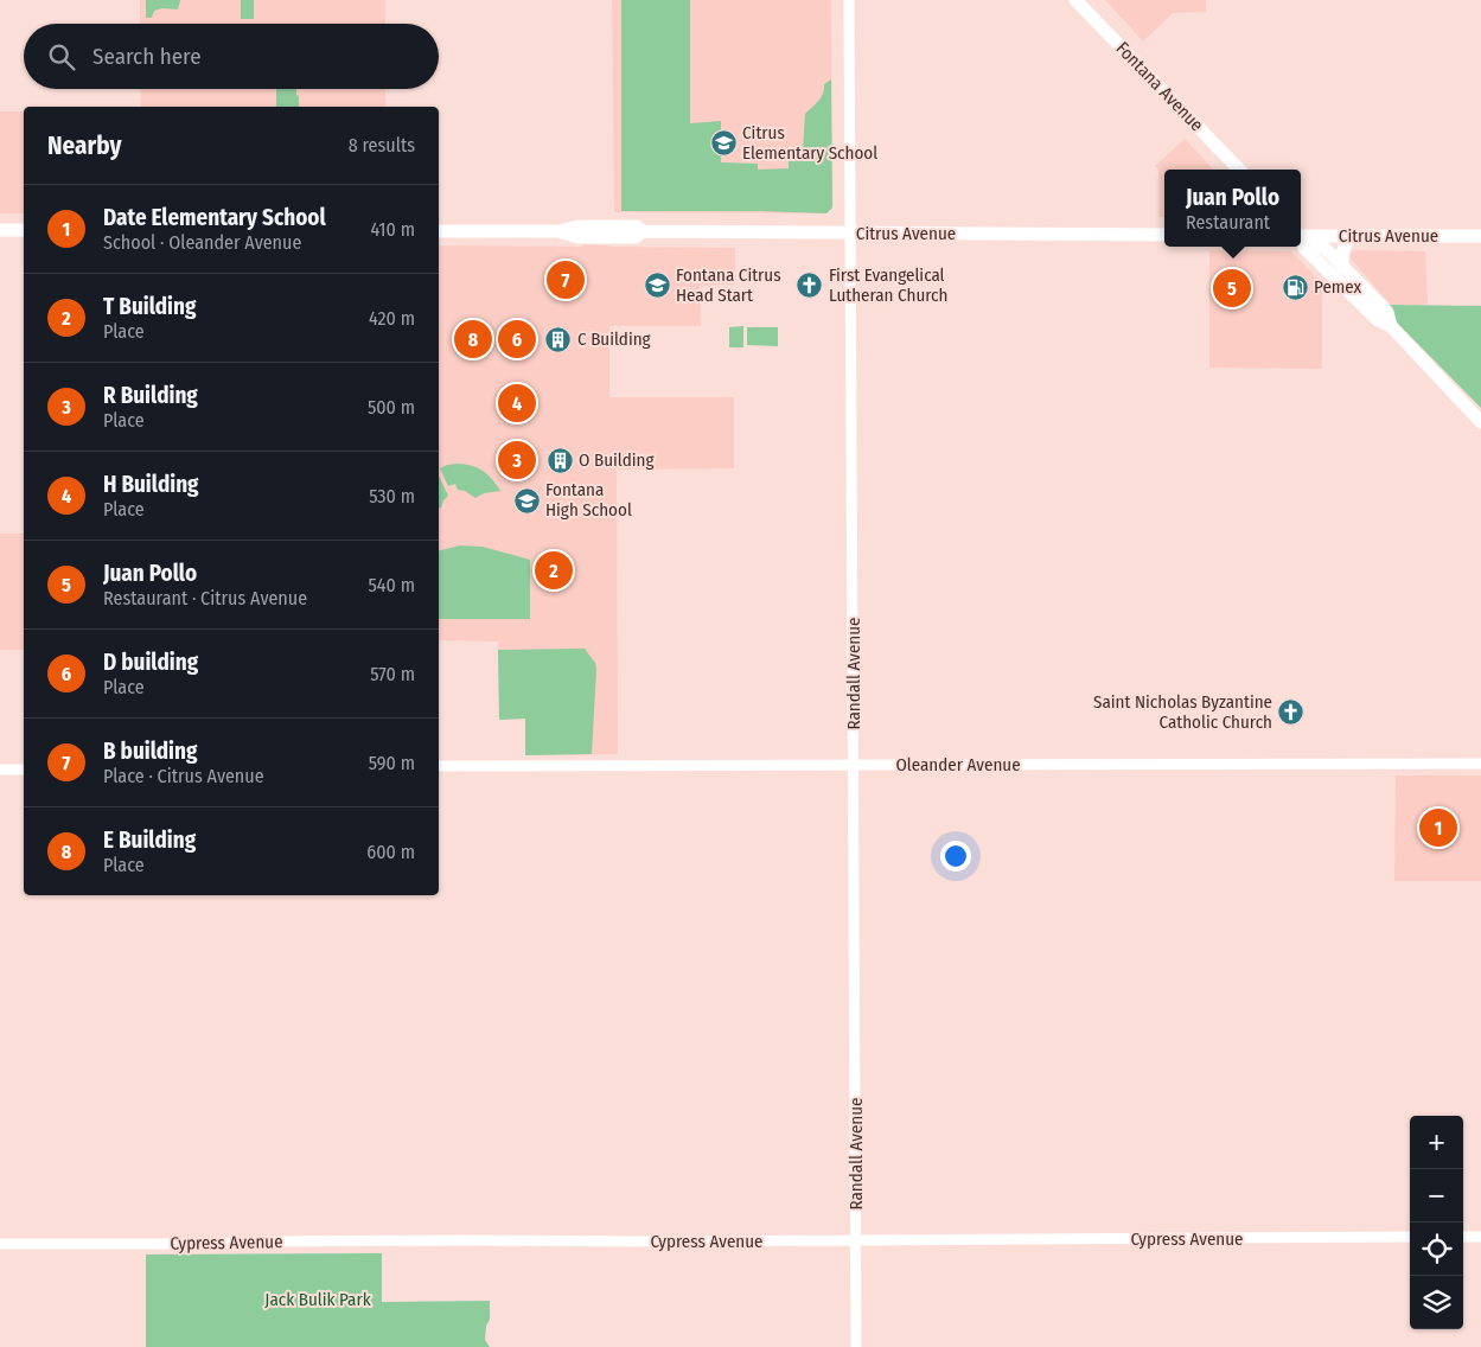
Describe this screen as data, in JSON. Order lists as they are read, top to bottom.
{
  "streets": {
    "main road": ["Fontana Avenue", "Citrus Avenue"],
    "street": ["Randall Avenue", "Oleander Avenue", "Cypress Avenue"]
  },
  "crossings": [
    ["Citrus Avenue", "Randall Avenue"],
    ["Randall Avenue", "Oleander Avenue"],
    ["Randall Avenue", "Cypress Avenue"]
  ],
  "parks": ["Jack Bulik Park"],
  "places": {
    "school or university": ["Citrus Elementary School", "Fontana Citrus Head Start", "Fontana High School"],
    "church": ["First Evangelical Lutheran Church", "Saint Nicholas Byzantine Catholic Church"],
    "fuel station": ["Pemex"],
    "building": ["C Building", "O Building"]
  },
  "page": {
    "search": "Search here",
    "heading": ["Nearby", "8 results"],
    "popup": ["Juan Pollo", "Restaurant"],
    "list": [
      {
        "mark": "1",
        "name": "Date Elementary School",
        "note": "School · Oleander Avenue",
        "value": "410 m"
      },
      {
        "mark": "2",
        "name": "T Building",
        "note": "Place",
        "value": "420 m"
      },
      {
        "mark": "3",
        "name": "R Building",
        "note": "Place",
        "value": "500 m"
      },
      {
        "mark": "4",
        "name": "H Building",
        "note": "Place",
        "value": "530 m"
      },
      {
        "mark": "5",
        "name": "Juan Pollo",
        "note": "Restaurant · Citrus Avenue",
        "value": "540 m"
      },
      {
        "mark": "6",
        "name": "D building",
        "note": "Place",
        "value": "570 m"
      },
      {
        "mark": "7",
        "name": "B building",
        "note": "Place · Citrus Avenue",
        "value": "590 m"
      },
      {
        "mark": "8",
        "name": "E Building",
        "note": "Place",
        "value": "600 m"
      }
    ],
    "pins": [
      "7",
      "5",
      "6",
      "8",
      "4",
      "3",
      "2",
      "1"
    ],
    "map_buttons": ["+", "−"]
  }
}
